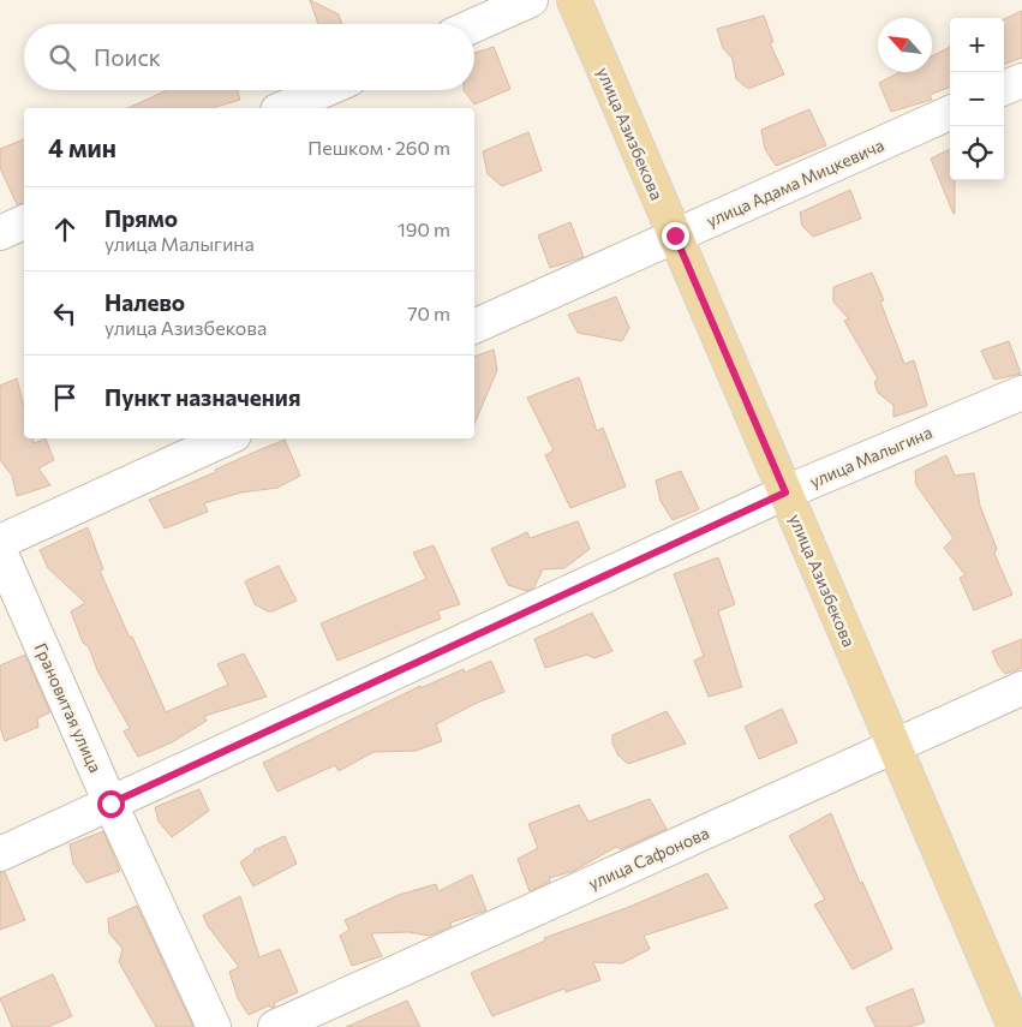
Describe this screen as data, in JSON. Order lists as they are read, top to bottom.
{
  "streets": {
    "main road": ["улица Азизбекова"],
    "street": [
      "улица Адама Мицкевича",
      "улица Малыгина",
      "Грановитая улица",
      "улица Сафонова"
    ]
  },
  "crossings": [
    ["улица Азизбекова", "улица Адама Мицкевича"],
    ["улица Азизбекова", "улица Малыгина"],
    ["улица Азизбекова", "улица Сафонова"],
    ["улица Малыгина", "Грановитая улица"]
  ],
  "north": "top left",
  "page": {
    "map_buttons": ["+", "−"],
    "search": "Поиск",
    "heading": ["4 мин", "Пешком · 260 m"],
    "list": [
      ["Прямо", "улица Малыгина", "190 m"],
      ["Налево", "улица Азизбекова", "70 m"],
      "Пункт назначения"
    ]
  }
}
